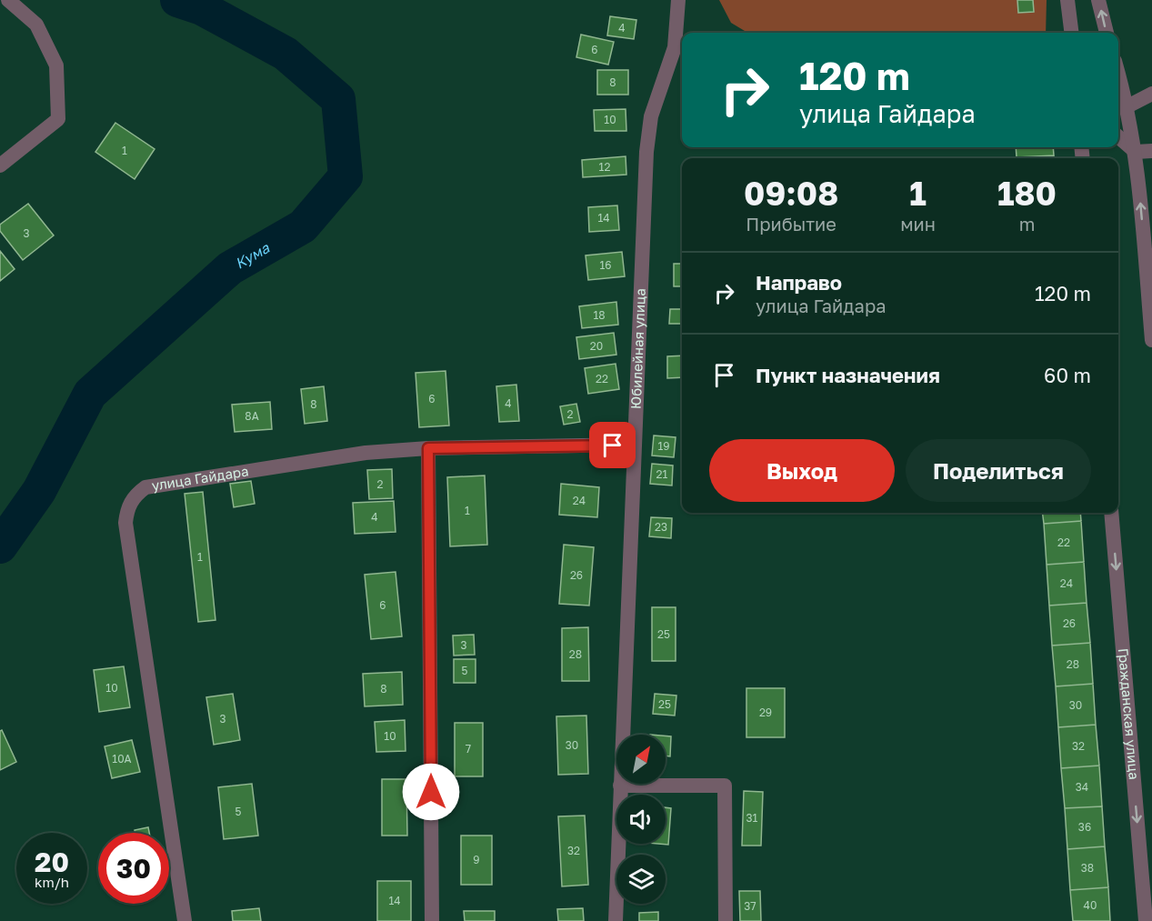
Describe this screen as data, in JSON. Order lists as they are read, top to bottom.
{
  "streets": {
    "street": ["Юбилейная улица", "улица Гайдара", "Гражданская улица"]
  },
  "crossings": [
    ["Юбилейная улица", "улица Гайдара"]
  ],
  "one_way": ["Гражданская улица"],
  "water": ["Кума"],
  "house_numbers": [
    "4",
    "6",
    "8",
    "10",
    "1",
    "12",
    "14",
    "3",
    "16",
    "18",
    "20",
    "22",
    "6",
    "4",
    "8",
    "2",
    "8А",
    "19",
    "21",
    "2",
    "24",
    "1",
    "4",
    "23",
    "22",
    "1",
    "26",
    "24",
    "6",
    "26",
    "25",
    "3",
    "28",
    "28",
    "5",
    "10",
    "8",
    "25",
    "30",
    "29",
    "3",
    "10",
    "30",
    "32",
    "7",
    "10А",
    "34",
    "5",
    "31",
    "36",
    "32",
    "9",
    "38",
    "14",
    "40",
    "37"
  ],
  "north": "top right",
  "page": {
    "turn": ["120 m", "улица Гайдара"],
    "eta": [
      "09:08",
      "Прибытие",
      "1",
      "мин",
      "180",
      "m"
    ],
    "list": [
      {
        "name": "Направо",
        "note": "улица Гайдара",
        "value": "120 m"
      },
      {
        "name": "Пункт назначения",
        "value": "60 m"
      }
    ],
    "buttons": ["Выход", "Поделиться"],
    "speed": "20 km/h",
    "limit": "30"
  }
}
